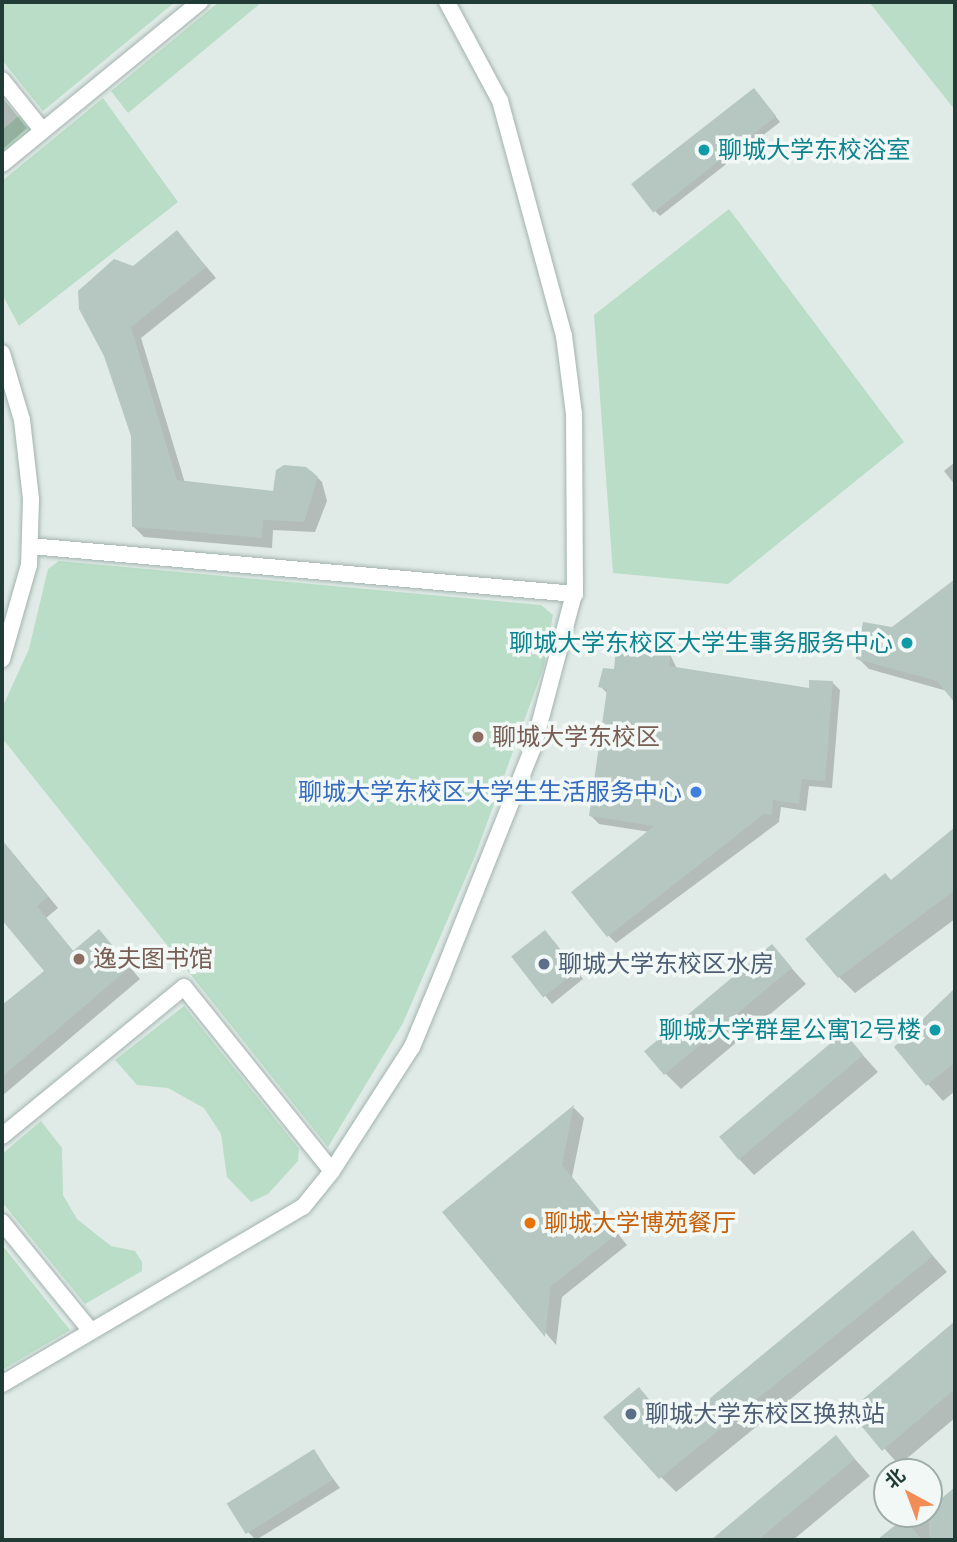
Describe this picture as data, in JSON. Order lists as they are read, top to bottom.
{
  "places": [
    "聊城大学东校浴室",
    "聊城大学东校区大学生事务服务中心",
    "聊城大学东校区",
    "聊城大学东校区大学生生活服务中心",
    "逸夫图书馆",
    "聊城大学东校区水房",
    "聊城大学群星公寓12号楼",
    "聊城大学博苑餐厅",
    "聊城大学东校区换热站"
  ],
  "north": "top left"
}
